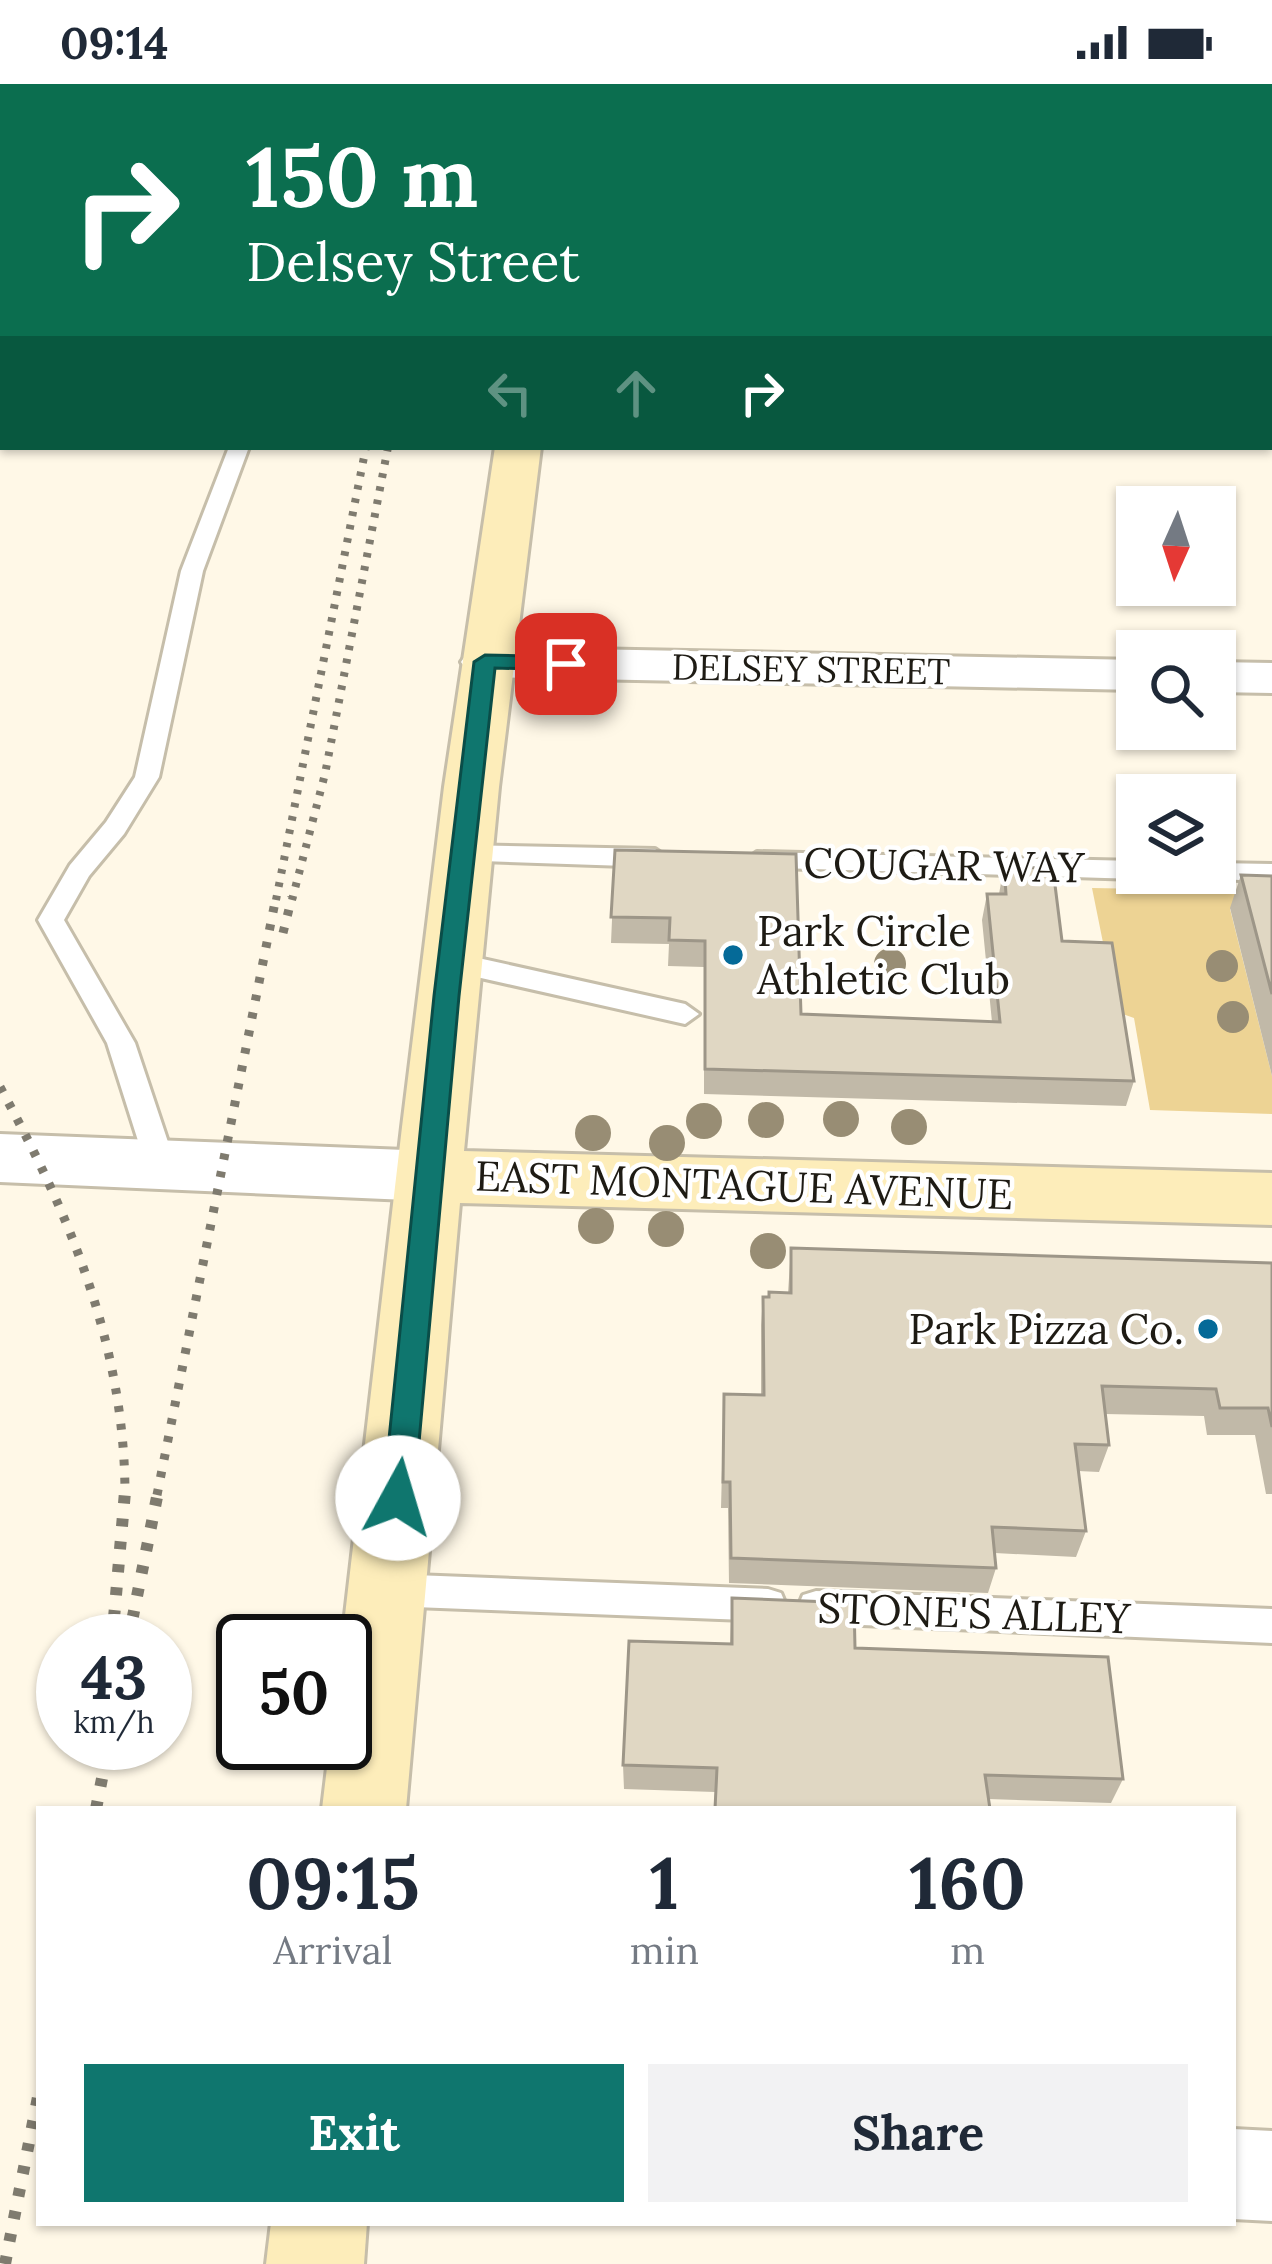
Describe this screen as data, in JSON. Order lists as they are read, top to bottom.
{
  "streets": {
    "street": ["DELSEY STREET", "EAST MONTAGUE AVENUE"],
    "lane": ["COUGAR WAY", "STONE'S ALLEY"]
  },
  "places": ["Park Circle Athletic Club", "Park Pizza Co."],
  "north": "bottom",
  "page": {
    "status": "09:14",
    "turn": ["150 m", "Delsey Street"],
    "speed": "43 km/h",
    "limit": "50",
    "eta": [
      "09:15",
      "Arrival",
      "1",
      "min",
      "160",
      "m"
    ],
    "buttons": ["Exit", "Share"]
  }
}
